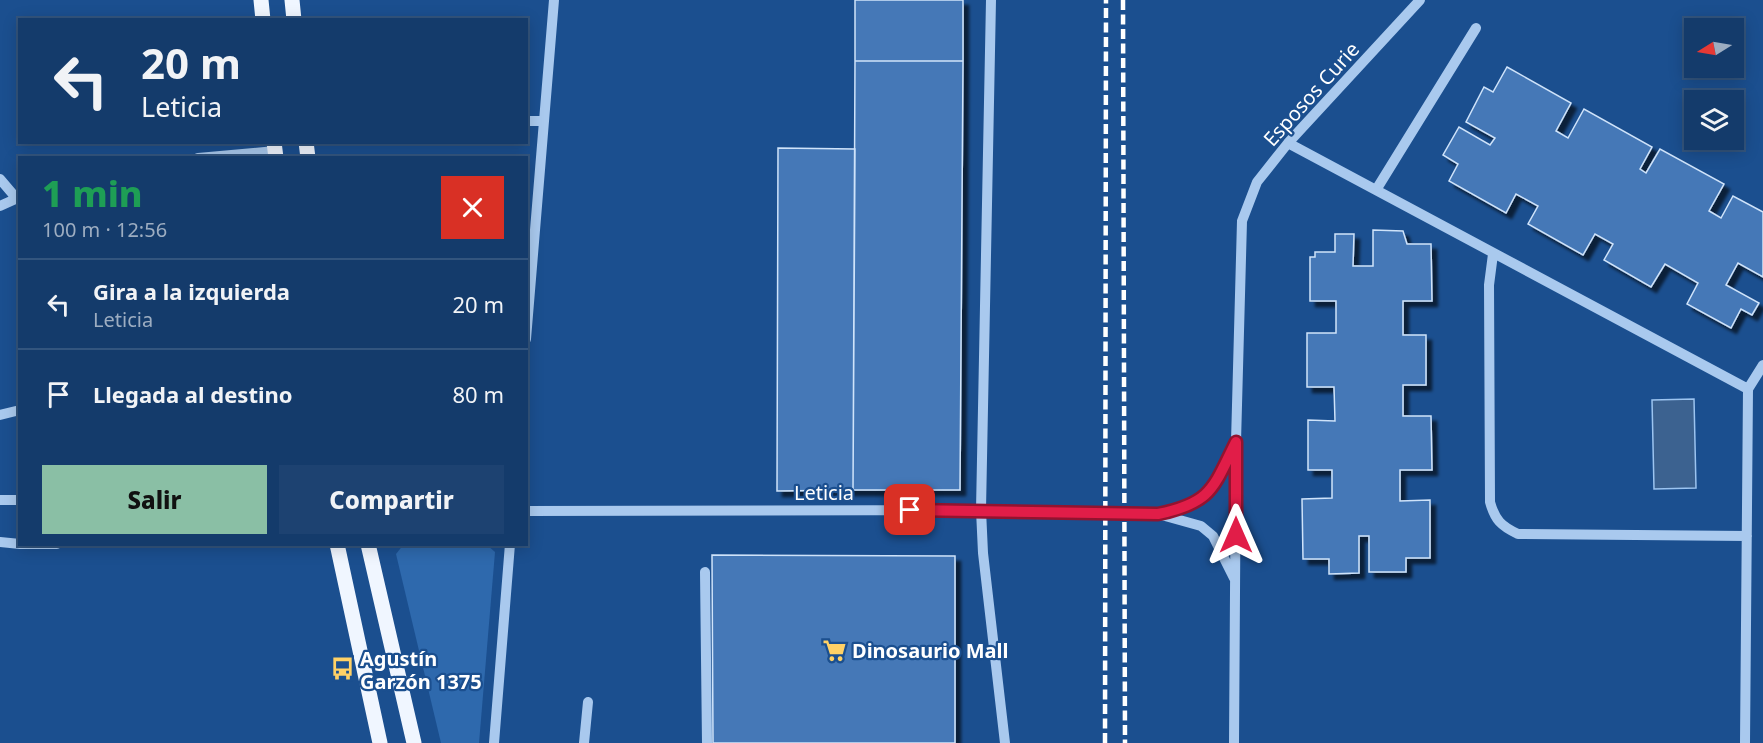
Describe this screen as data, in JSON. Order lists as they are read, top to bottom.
{
  "streets": {
    "street": ["Esposos Curie", "Leticia"]
  },
  "crossings": [
    ["Esposos Curie", "Leticia"]
  ],
  "places": {
    "supermarket": ["Dinosaurio Mall"],
    "bus stop": ["Agustín Garzón 1375"]
  },
  "north": "left",
  "page": {
    "turn": ["20 m", "Leticia"],
    "heading": ["1 min", "100 m · 12:56"],
    "list": [
      {
        "name": "Gira a la izquierda",
        "note": "Leticia",
        "value": "20 m"
      },
      {
        "name": "Llegada al destino",
        "value": "80 m"
      }
    ],
    "buttons": ["Salir", "Compartir"]
  }
}
